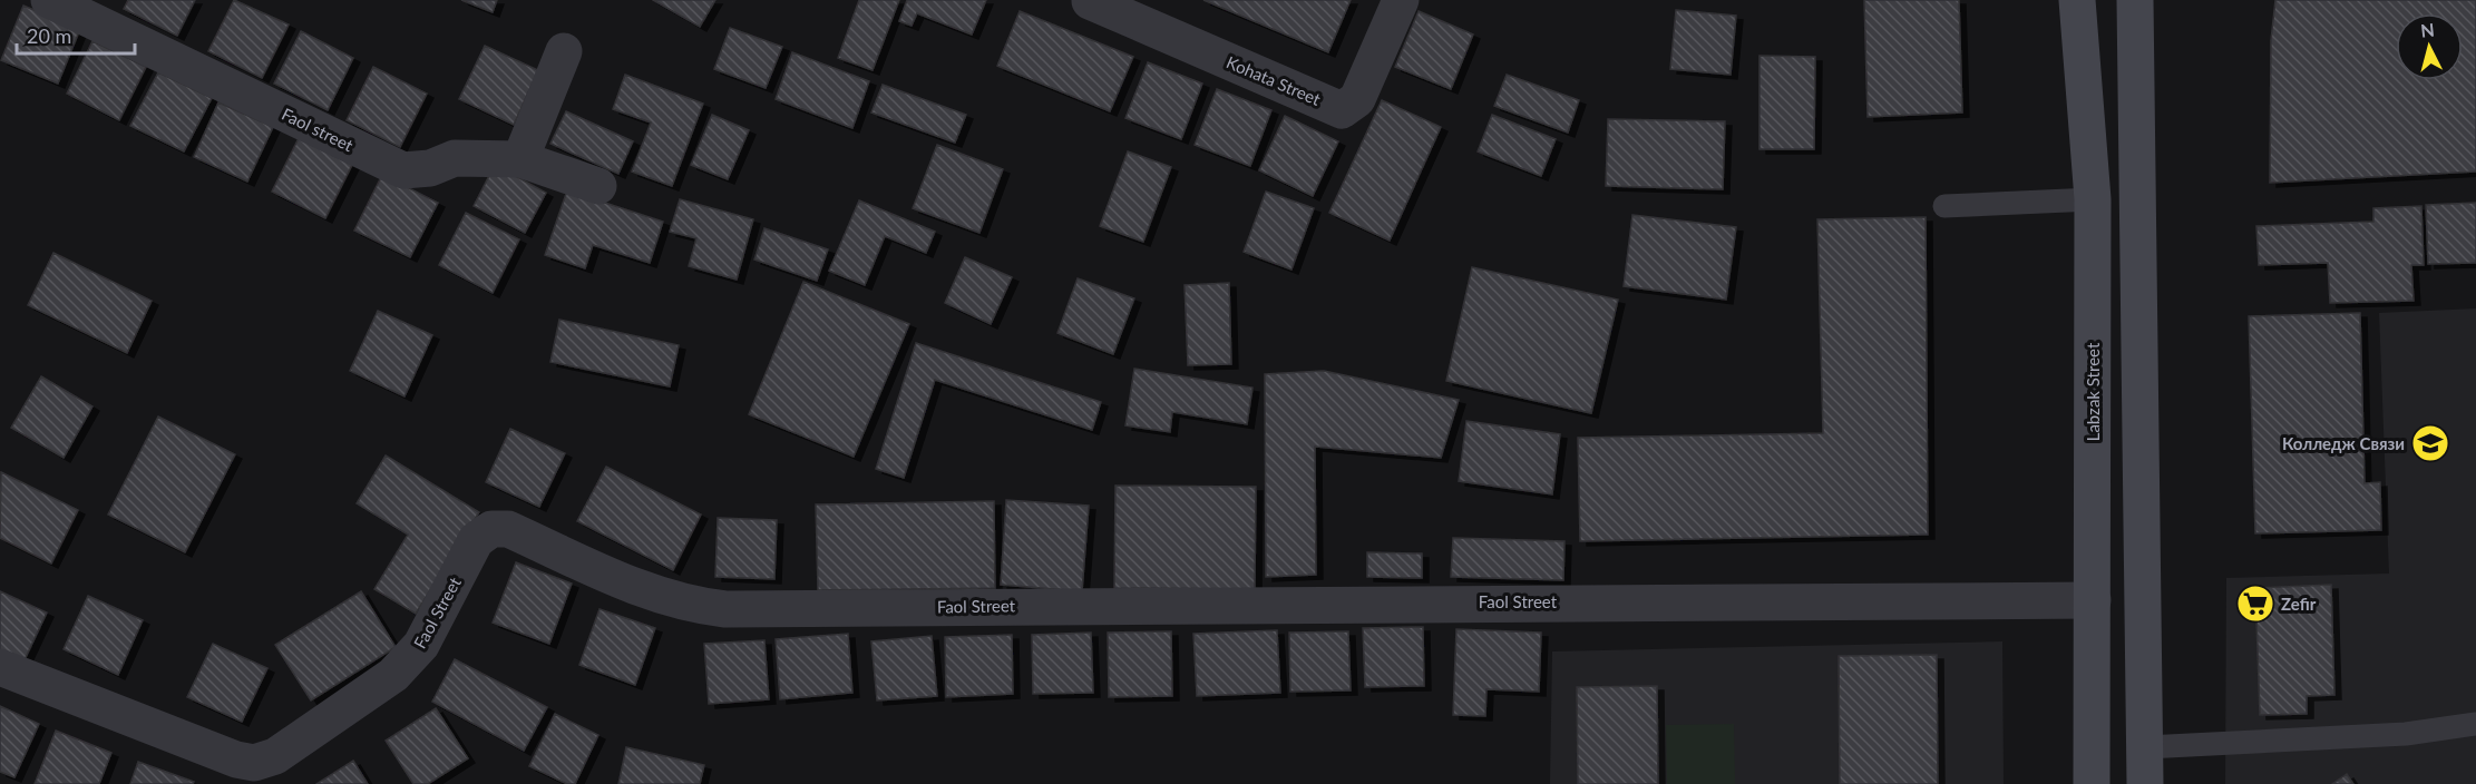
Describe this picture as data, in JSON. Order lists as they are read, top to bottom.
{
  "streets": {
    "main road": ["Labzak Street"],
    "street": ["Kohata Street", "Faol street", "Faol Street"]
  },
  "crossings": [
    ["Labzak Street", "Faol Street"]
  ],
  "places": {
    "school or university": ["Колледж Связи"],
    "supermarket": ["Zefir"]
  },
  "scale_bar": "20 m",
  "north": "top"
}
